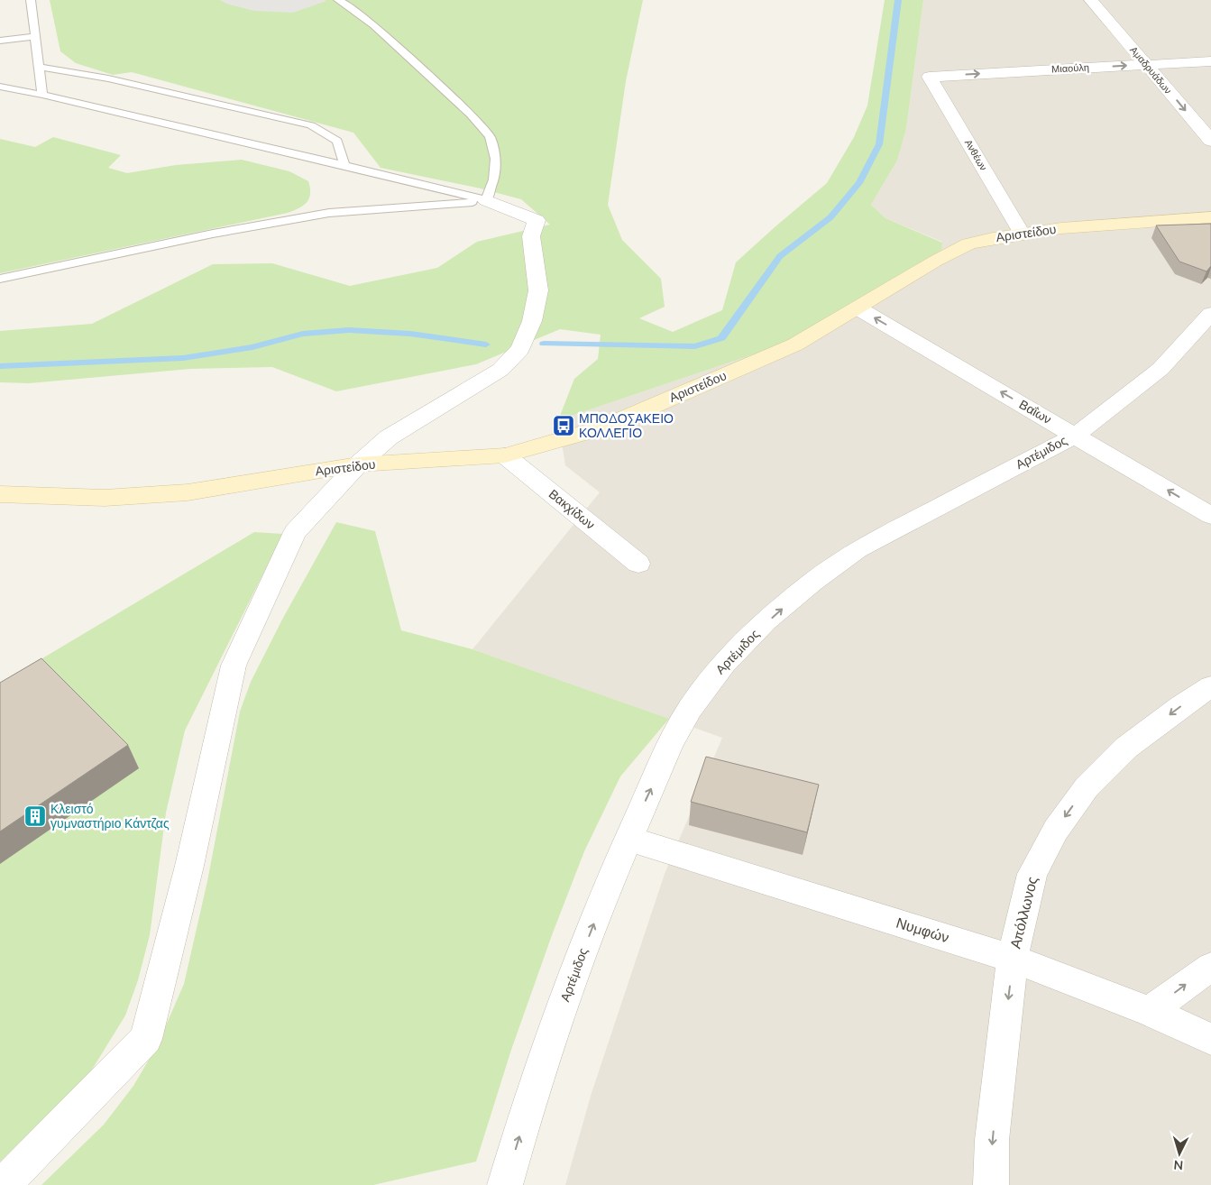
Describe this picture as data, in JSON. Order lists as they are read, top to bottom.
{
  "streets": {
    "street": [
      "Μιαούλη",
      "Αμαδρυάδων",
      "Ανθέων",
      "Αριστείδου",
      "Βαΐων",
      "Αρτέμιδος",
      "Βακχίδων",
      "Απόλλωνος",
      "Νυμφών"
    ]
  },
  "crossings": [
    ["Μιαούλη", "Αμαδρυάδων"],
    ["Μιαούλη", "Ανθέων"],
    ["Ανθέων", "Αριστείδου"],
    ["Αριστείδου", "Βαΐων"],
    ["Αριστείδου", "Βακχίδων"],
    ["Βαΐων", "Αρτέμιδος"],
    ["Αρτέμιδος", "Νυμφών"],
    ["Απόλλωνος", "Νυμφών"]
  ],
  "one_way": [
    "Μιαούλη",
    "Αμαδρυάδων",
    "Βαΐων",
    "Αρτέμιδος",
    "Απόλλωνος"
  ],
  "places": {
    "bus stop": ["ΜΠΟΔΟΣΑΚΕΙΟ ΚΟΛΛΕΓΙΟ"],
    "building": ["Κλειστό γυμναστήριο Κάντζας"]
  },
  "north": "bottom"
}
